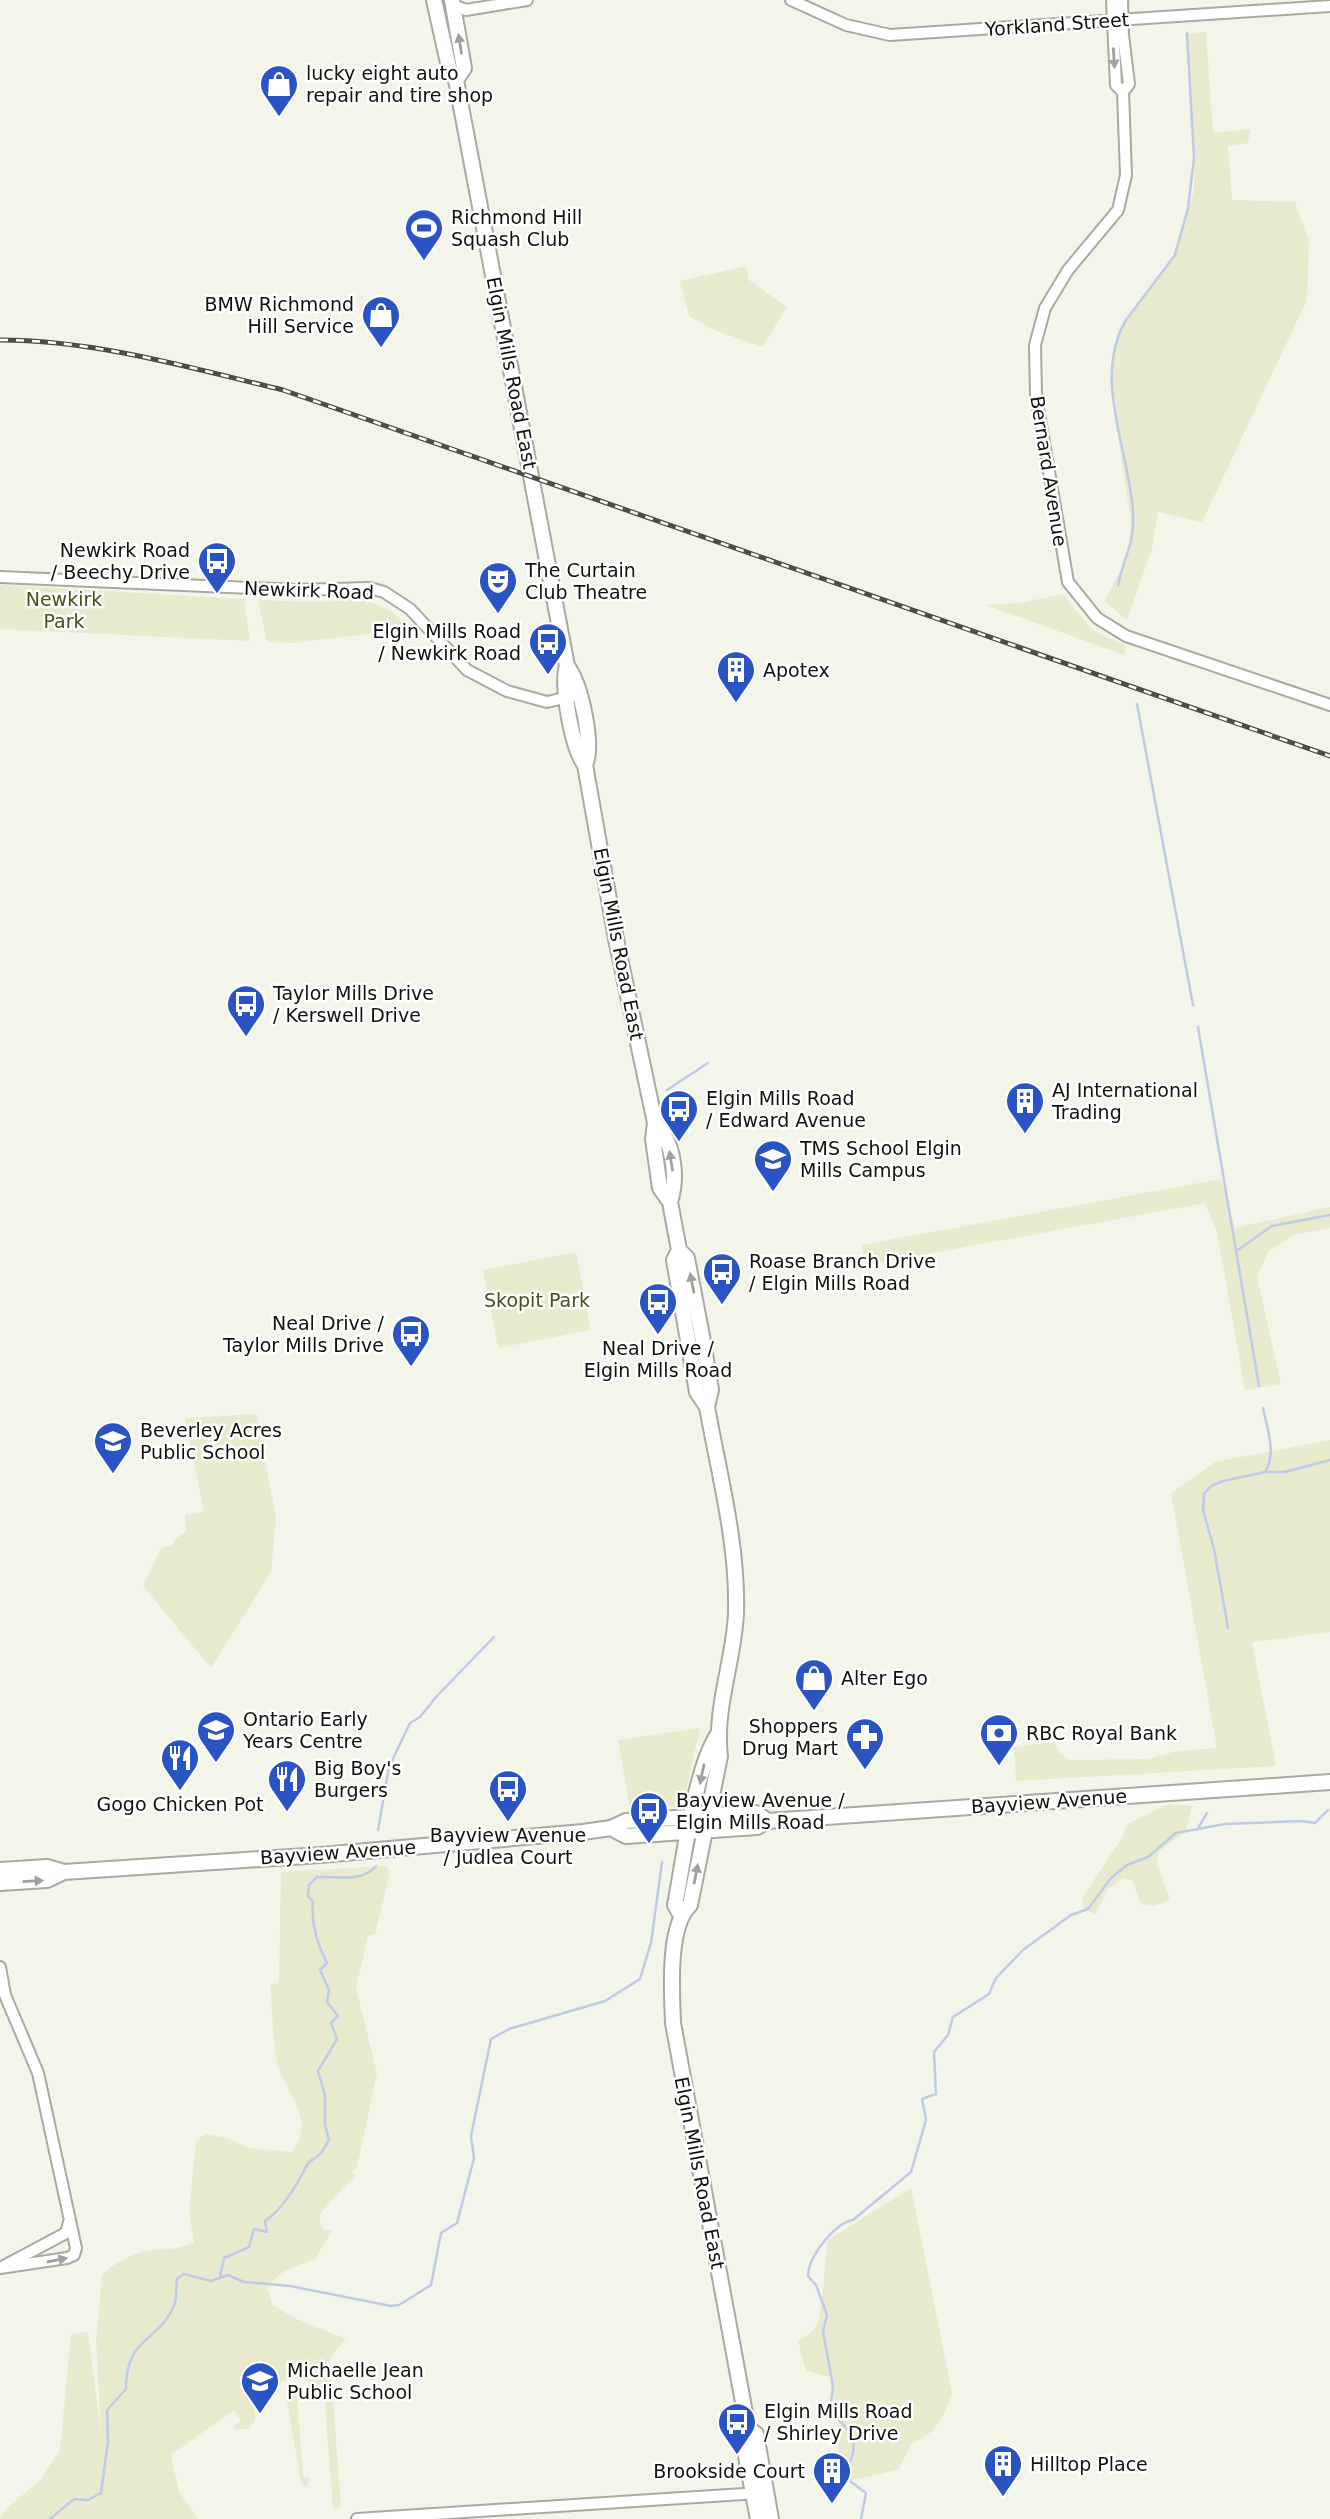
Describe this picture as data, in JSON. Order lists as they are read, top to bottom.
{
  "streets": {
    "main road": ["Elgin Mills Road East", "Bayview Avenue"],
    "street": ["Yorkland Street", "Bernard Avenue", "Newkirk Road"]
  },
  "crossings": [
    ["Yorkland Street", "Bernard Avenue"],
    ["Elgin Mills Road East", "Newkirk Road"],
    ["Elgin Mills Road East", "Bayview Avenue"]
  ],
  "parks": ["Newkirk Park", "Skopit Park"],
  "places": {
    "shop": ["lucky eight auto repair and tire shop", "BMW Richmond Hill Service", "Alter Ego"],
    "sports": ["Richmond Hill Squash Club"],
    "bus stop": [
      "Newkirk Road / Beechy Drive",
      "Elgin Mills Road / Newkirk Road",
      "Taylor Mills Drive / Kerswell Drive",
      "Elgin Mills Road / Edward Avenue",
      "Roase Branch Drive / Elgin Mills Road",
      "Neal Drive / Elgin Mills Road",
      "Neal Drive / Taylor Mills Drive",
      "Bayview Avenue / Judlea Court",
      "Bayview Avenue / Elgin Mills Road",
      "Elgin Mills Road / Shirley Drive"
    ],
    "theatre": ["The Curtain Club Theatre"],
    "building": [
      "Apotex",
      "AJ International Trading",
      "Hilltop Place",
      "Brookside Court"
    ],
    "school or university": [
      "TMS School Elgin Mills Campus",
      "Beverley Acres Public School",
      "Ontario Early Years Centre",
      "Michaelle Jean Public School"
    ],
    "bank": ["RBC Royal Bank"],
    "pharmacy": ["Shoppers Drug Mart"],
    "restaurant": ["Gogo Chicken Pot", "Big Boy's Burgers"]
  }
}
